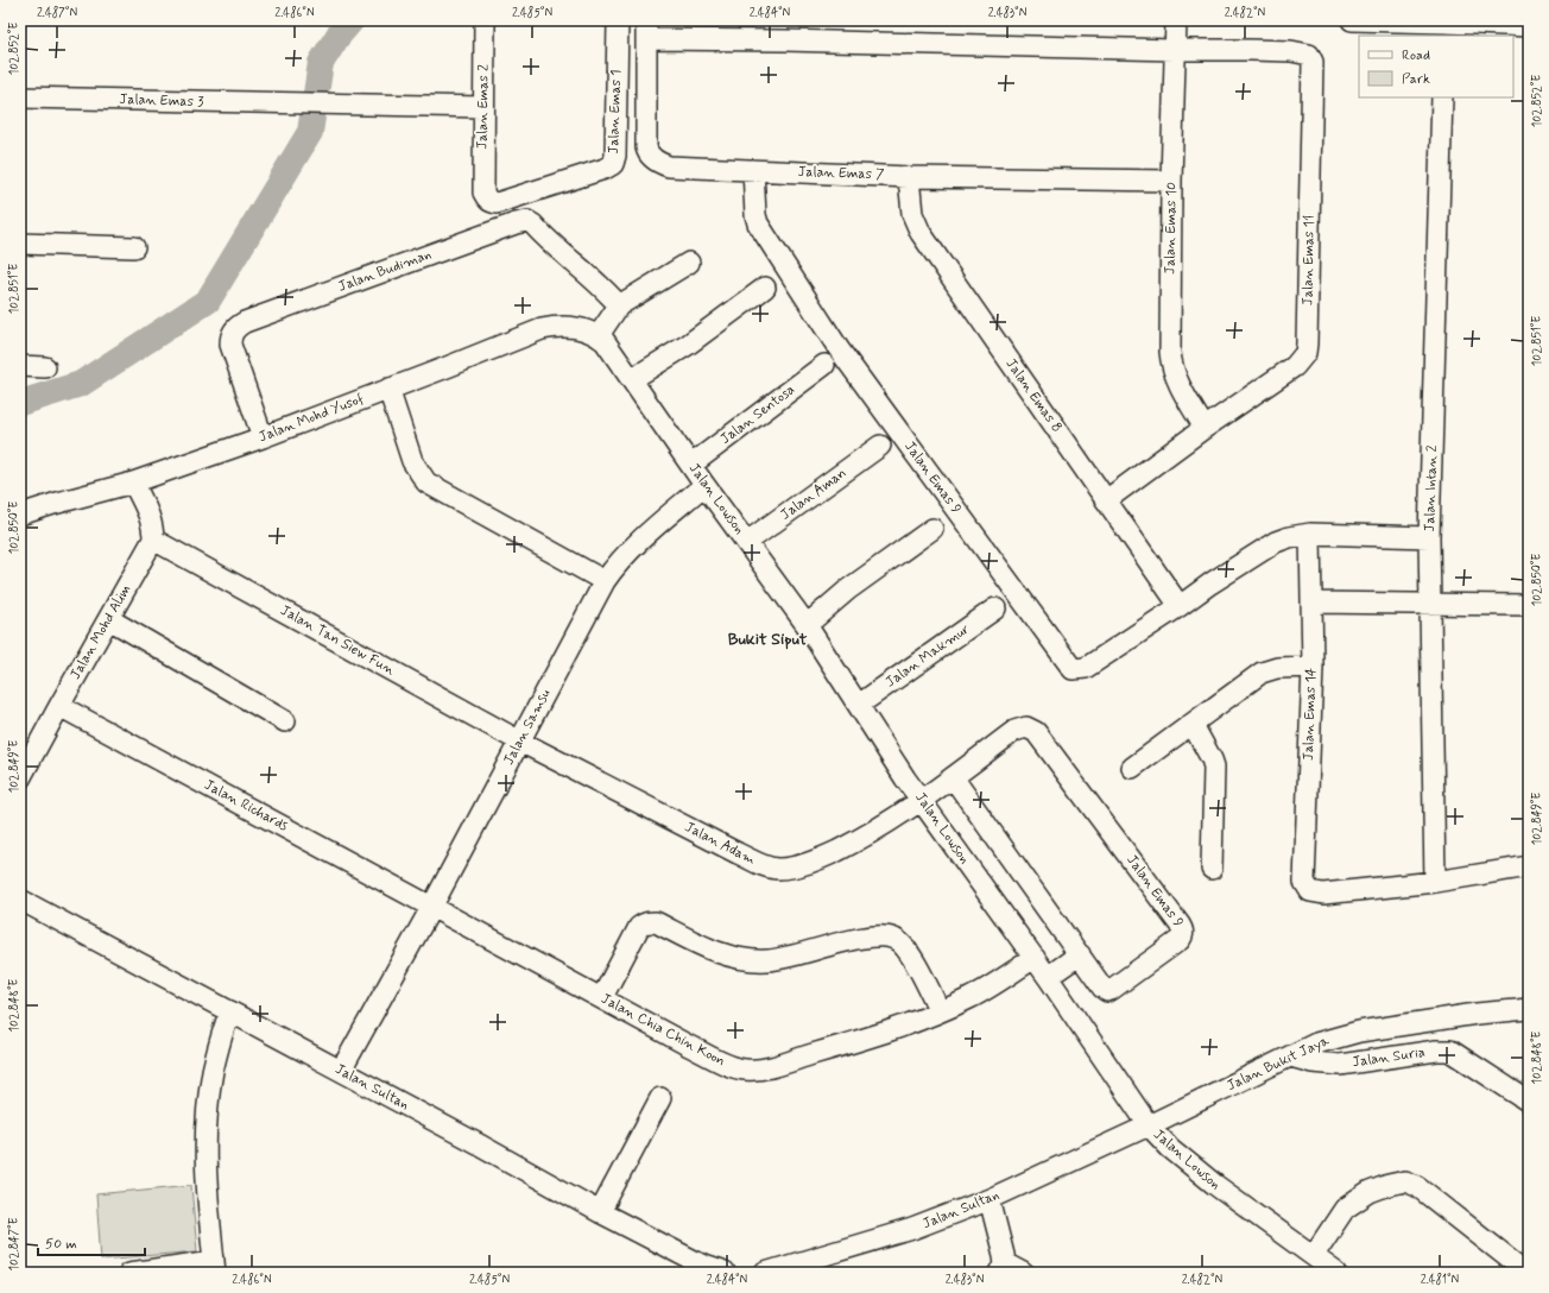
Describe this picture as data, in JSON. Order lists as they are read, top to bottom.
{
  "streets": {
    "street": [
      "Jalan Emas 3",
      "Jalan Emas 2",
      "Jalan Emas 1",
      "Jalan Emas 7",
      "Jalan Emas 10",
      "Jalan Emas 11",
      "Jalan Budiman",
      "Jalan Emas 8",
      "Jalan Sentosa",
      "Jalan Mohd Yusof",
      "Jalan Emas 9",
      "Jalan Intan 2",
      "Jalan Aman",
      "Jalan Lowson",
      "Jalan Mohd Alim",
      "Jalan Tan Siew Fun",
      "Jalan Makmur",
      "Jalan Emas 14",
      "Jalan Samsu",
      "Jalan Richards",
      "Jalan Adam",
      "Jalan Chia Chin Koon",
      "Jalan Suria",
      "Jalan Bukit Jaya",
      "Jalan Sultan"
    ]
  },
  "crossings": [
    ["Jalan Emas 3", "Jalan Emas 2"],
    ["Jalan Emas 2", "Jalan Emas 1"],
    ["Jalan Emas 7", "Jalan Emas 10"],
    ["Jalan Emas 7", "Jalan Emas 8"],
    ["Jalan Emas 7", "Jalan Emas 9"],
    ["Jalan Emas 10", "Jalan Emas 11"],
    ["Jalan Emas 11", "Jalan Emas 8"],
    ["Jalan Budiman", "Jalan Mohd Yusof"],
    ["Jalan Emas 8", "Jalan Emas 9"],
    ["Jalan Sentosa", "Jalan Lowson"],
    ["Jalan Mohd Yusof", "Jalan Lowson"],
    ["Jalan Emas 9", "Jalan Lowson"],
    ["Jalan Emas 9", "Jalan Adam"],
    ["Jalan Intan 2", "Jalan Emas 14"],
    ["Jalan Aman", "Jalan Lowson"],
    ["Jalan Lowson", "Jalan Makmur"],
    ["Jalan Lowson", "Jalan Samsu"],
    ["Jalan Lowson", "Jalan Adam"],
    ["Jalan Lowson", "Jalan Chia Chin Koon"],
    ["Jalan Lowson", "Jalan Bukit Jaya"],
    ["Jalan Lowson", "Jalan Sultan"],
    ["Jalan Mohd Alim", "Jalan Tan Siew Fun"],
    ["Jalan Mohd Alim", "Jalan Richards"],
    ["Jalan Tan Siew Fun", "Jalan Samsu"],
    ["Jalan Tan Siew Fun", "Jalan Adam"],
    ["Jalan Samsu", "Jalan Richards"],
    ["Jalan Samsu", "Jalan Adam"],
    ["Jalan Samsu", "Jalan Chia Chin Koon"],
    ["Jalan Samsu", "Jalan Sultan"],
    ["Jalan Richards", "Jalan Chia Chin Koon"],
    ["Jalan Suria", "Jalan Bukit Jaya"],
    ["Jalan Bukit Jaya", "Jalan Sultan"]
  ],
  "districts": ["Bukit Siput"],
  "legend": ["Road", "Park"],
  "scale_bar": "50 m",
  "coordinates": [
    "2.487°N",
    "2.486°N",
    "2.485°N",
    "2.484°N",
    "2.483°N",
    "2.482°N",
    "102.852°E",
    "102.851°E",
    "102.850°E",
    "102.849°E",
    "102.848°E",
    "102.847°E",
    "2.481°N"
  ]
}
